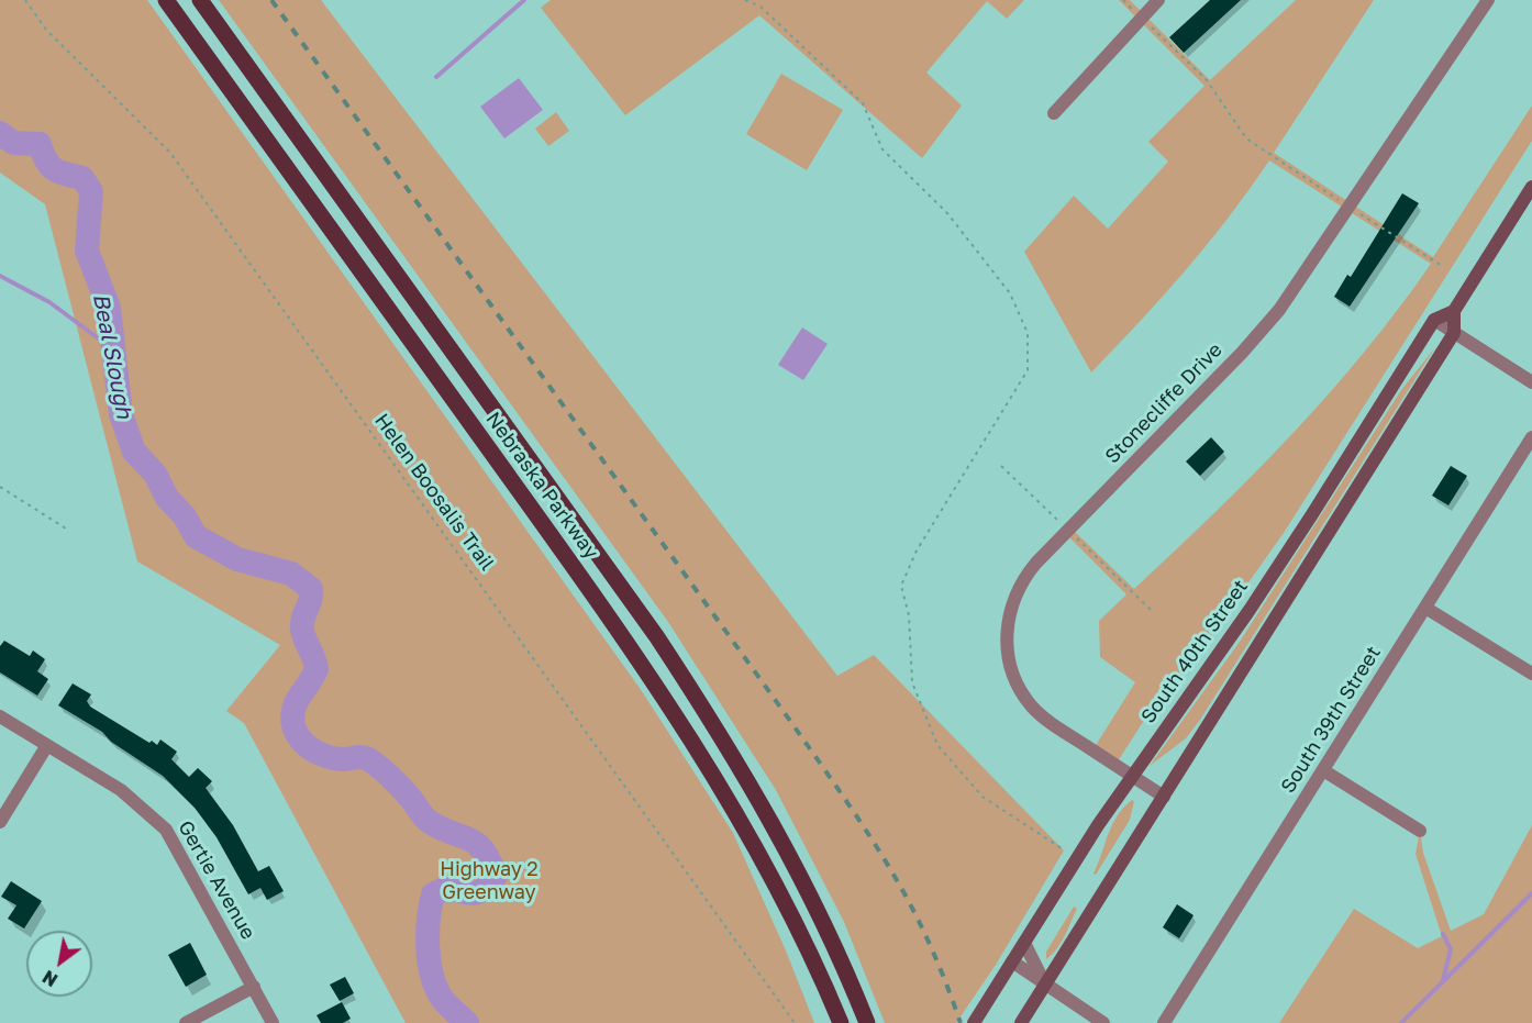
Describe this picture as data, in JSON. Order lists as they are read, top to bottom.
{
  "streets": {
    "main road": ["Nebraska Parkway", "South 40th Street"],
    "street": ["Stonecliffe Drive", "South 39th Street", "Gertie Avenue"],
    "path": ["Helen Boosalis Trail"]
  },
  "crossings": [
    ["Stonecliffe Drive", "South 40th Street"]
  ],
  "water": ["Beal Slough"],
  "parks": ["Highway 2 Greenway"],
  "north": "bottom left"
}
